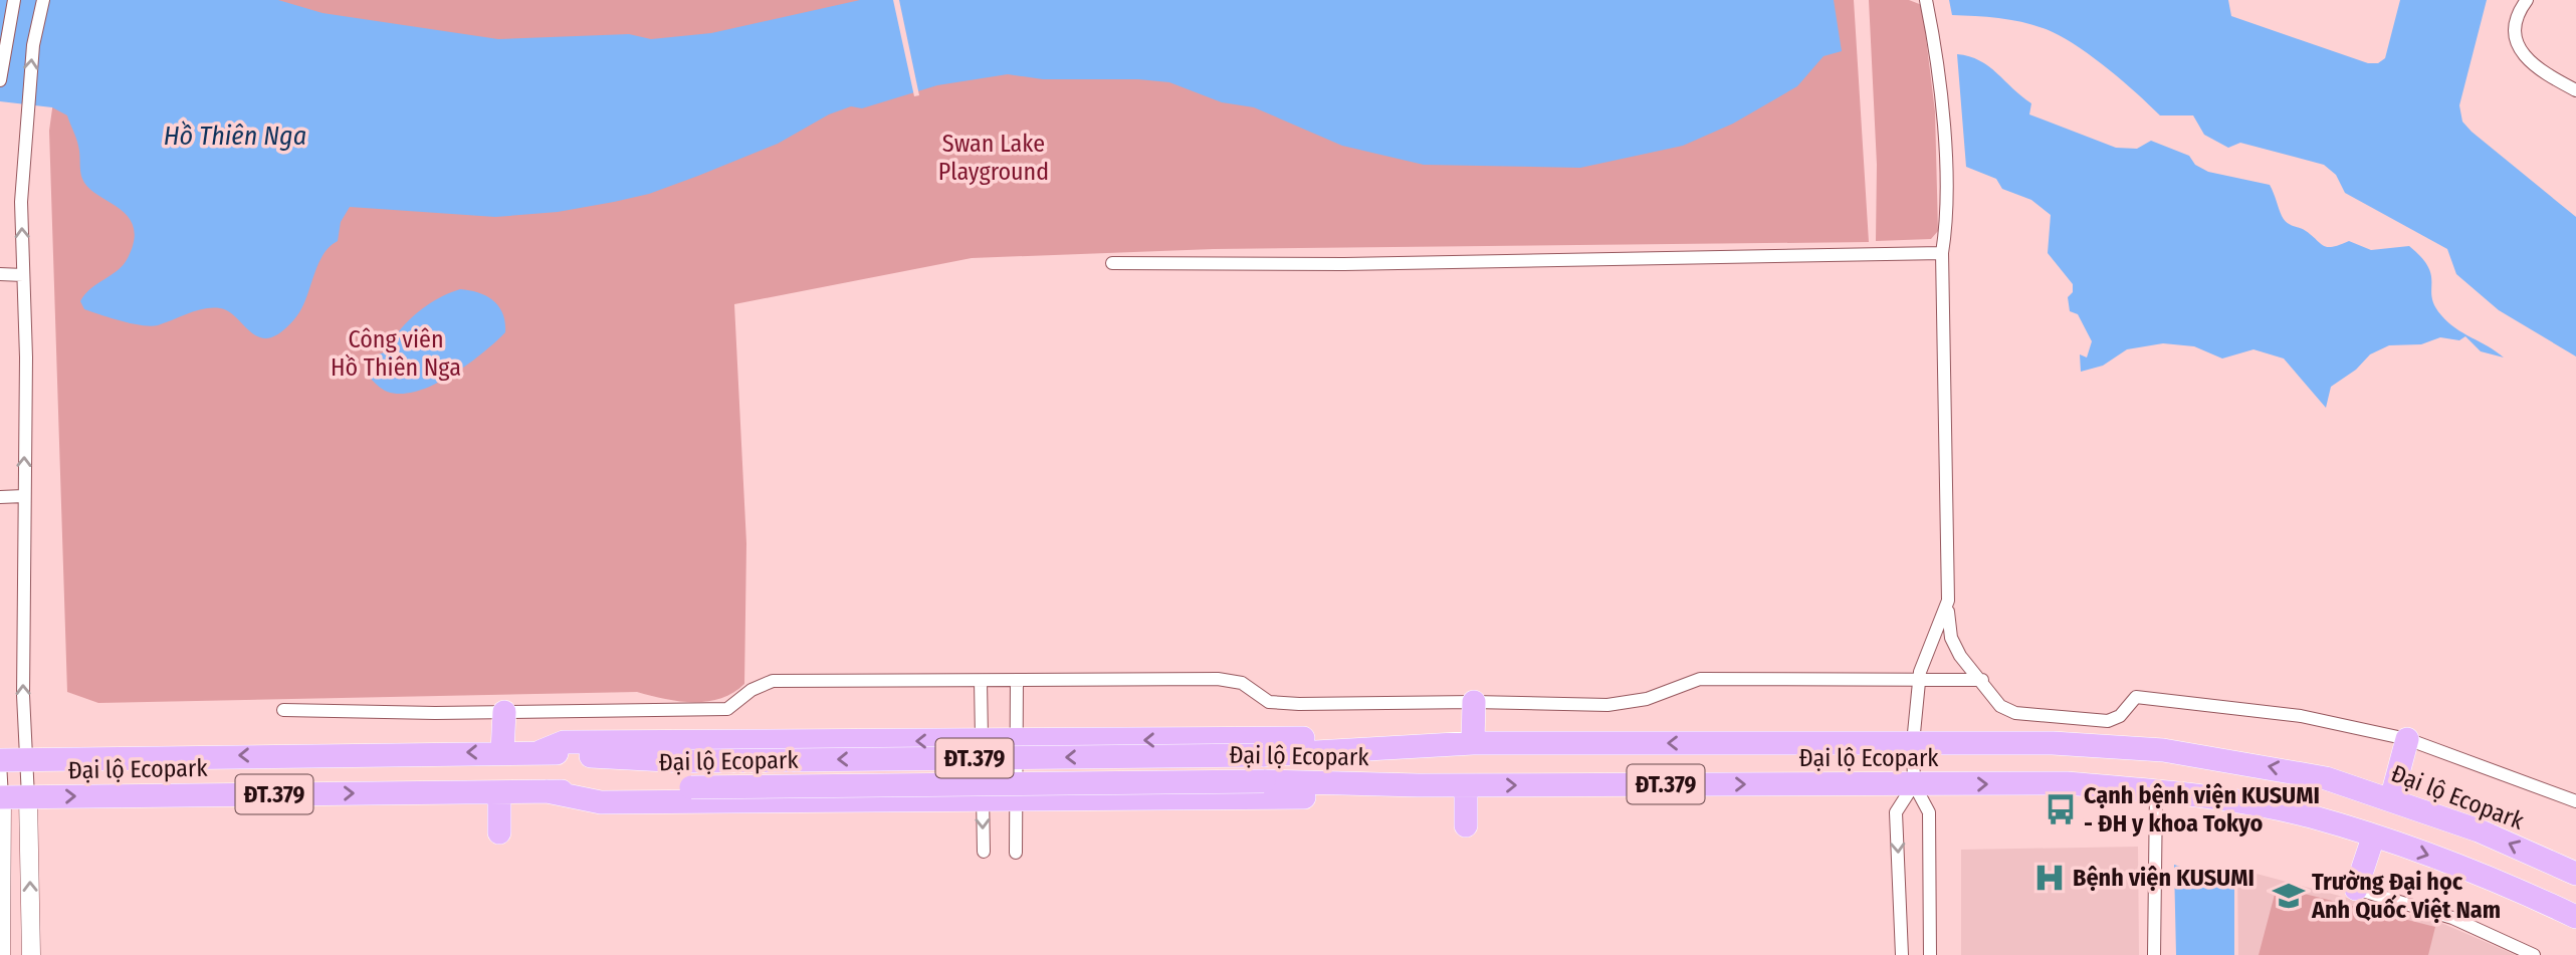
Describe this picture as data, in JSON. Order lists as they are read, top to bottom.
{
  "streets": {
    "highway": ["Đại lộ Ecopark", "ĐT.379"]
  },
  "water": ["Hồ Thiên Nga"],
  "parks": ["Swan Lake Playground", "Công viên Hồ Thiên Nga"],
  "places": {
    "bus stop": ["Cạnh bệnh viện KUSUMI - ĐH y khoa Tokyo"],
    "hospital": ["Bệnh viện KUSUMI"],
    "school or university": ["Trường Đại học Anh Quốc Việt Nam"]
  }
}
